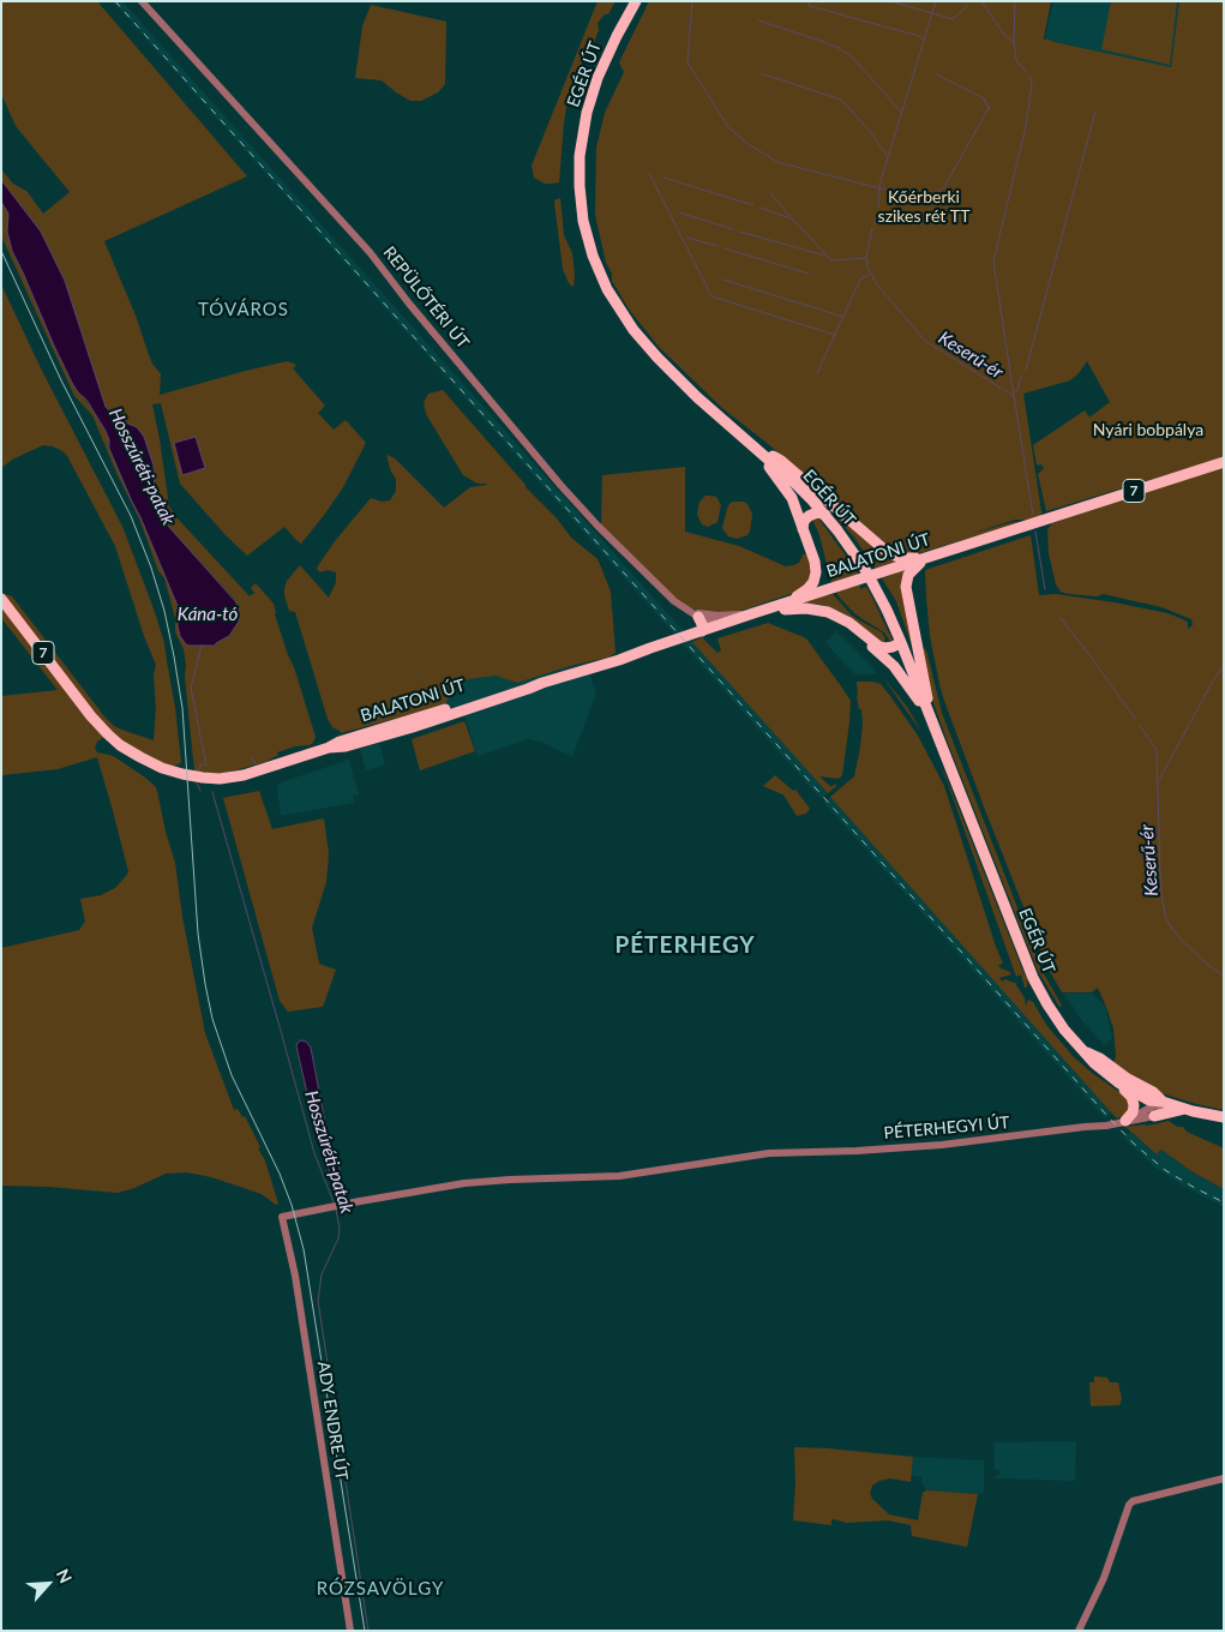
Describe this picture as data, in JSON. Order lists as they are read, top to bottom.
{
  "streets": {
    "main road": ["EGÉR ÚT", "7", "BALATONI ÚT"],
    "street": ["REPÜLŐTÉRI ÚT", "PÉTERHEGYI ÚT", "ADY ENDRE ÚT"]
  },
  "crossings": [
    ["EGÉR ÚT", "PÉTERHEGYI ÚT"],
    ["REPÜLŐTÉRI ÚT", "BALATONI ÚT"],
    ["PÉTERHEGYI ÚT", "ADY ENDRE ÚT"]
  ],
  "districts": ["TÓVÁROS", "PÉTERHEGY", "RÓZSAVÖLGY"],
  "water": ["Keserű-ér", "Hosszúréti-patak", "Kána-tó"],
  "parks": ["Kőérberki szikes rét TT", "Nyári bobpálya"],
  "north": "top right"
}
